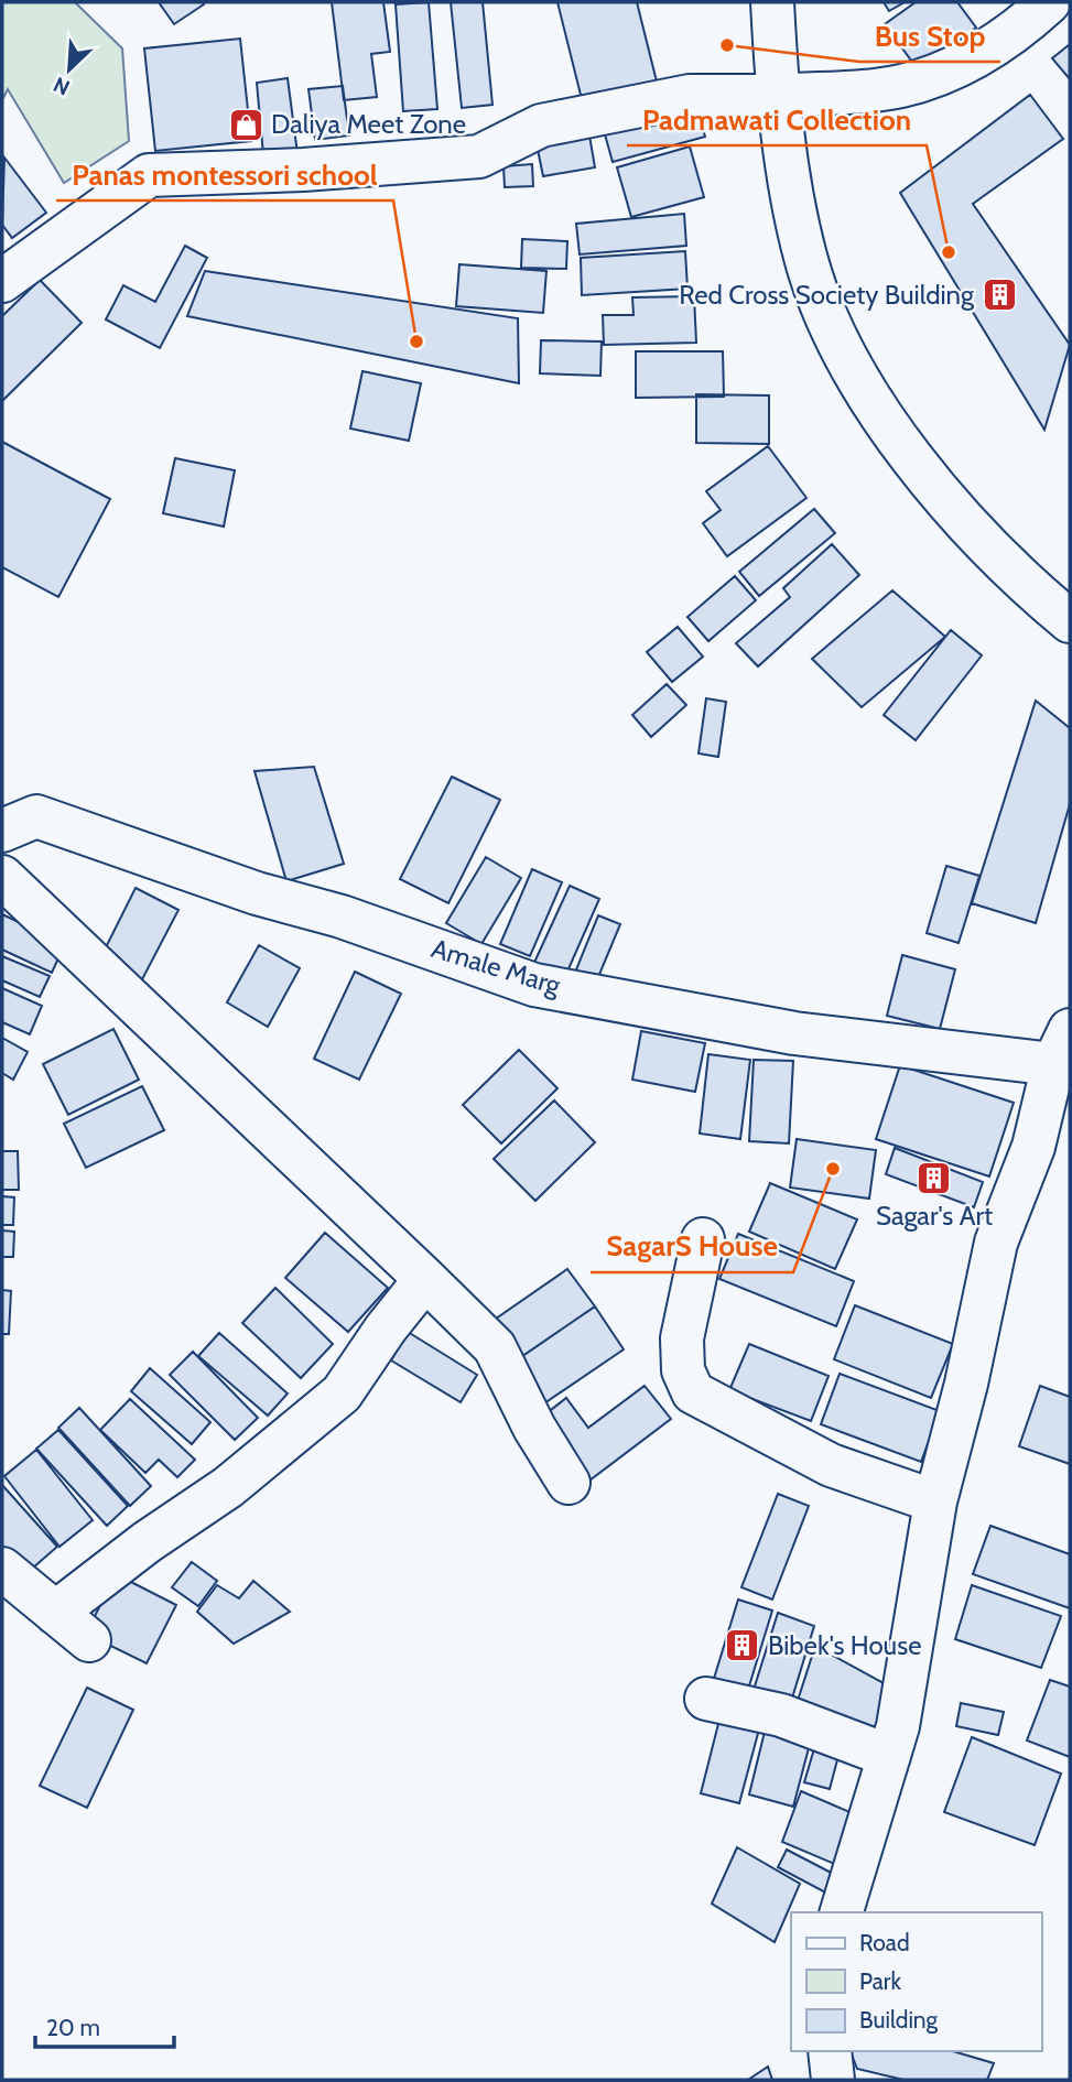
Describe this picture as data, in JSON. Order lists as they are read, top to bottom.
{
  "streets": {
    "main road": ["Amale Marg"]
  },
  "places": {
    "other": [
      "Bus Stop",
      "Padmawati Collection",
      "Panas montessori school",
      "SagarS House"
    ],
    "shop": ["Daliya Meet Zone"],
    "building": ["Red Cross Society Building", "Sagar's Art", "Bibek's House"]
  },
  "legend": ["Road", "Park", "Building"],
  "scale_bar": "20 m",
  "north": "bottom left"
}
